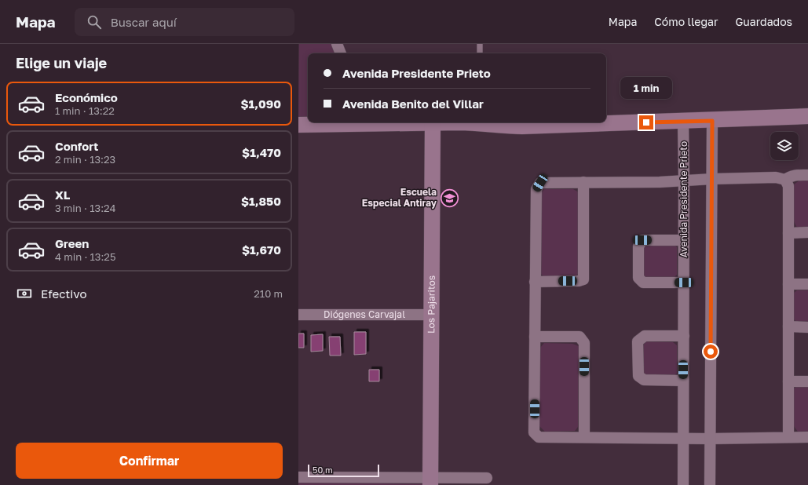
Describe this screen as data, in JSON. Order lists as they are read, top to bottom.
{
  "streets": {
    "street": ["Avenida Presidente Prieto", "Los Pajaritos", "Diógenes Carvajal"]
  },
  "crossings": [
    ["Los Pajaritos", "Diógenes Carvajal"]
  ],
  "places": {
    "school or university": ["Escuela Especial Antiray"]
  },
  "scale_bar": "50 m",
  "page": {
    "header": "Mapa",
    "search": "Buscar aquí",
    "nav": ["Mapa", "Cómo llegar", "Guardados"],
    "heading": "Elige un viaje",
    "banner": ["Avenida Presidente Prieto", "Avenida Benito del Villar"],
    "bubble": "1 min",
    "list": [
      {
        "name": "Económico",
        "note": "1 min · 13:22",
        "value": "$1,090"
      },
      {
        "name": "Confort",
        "note": "2 min · 13:23",
        "value": "$1,470"
      },
      {
        "name": "XL",
        "note": "3 min · 13:24",
        "value": "$1,850"
      },
      {
        "name": "Green",
        "note": "4 min · 13:25",
        "value": "$1,670"
      }
    ],
    "pay": ["Efectivo", "210 m"],
    "buttons": "Confirmar",
    "scale": "50 m"
  }
}
